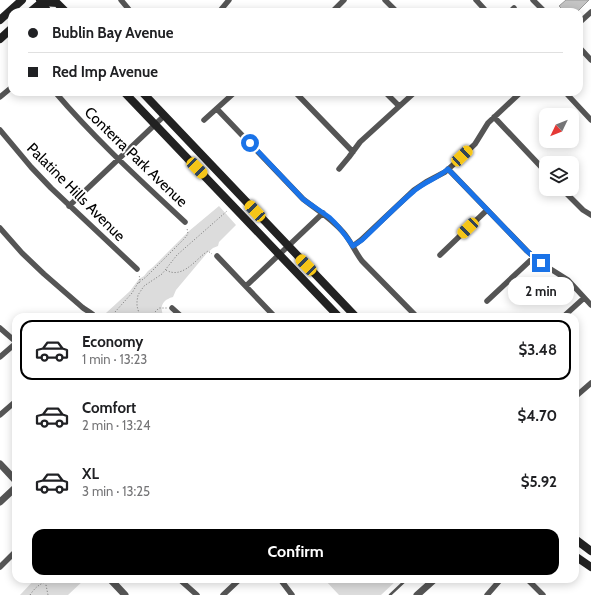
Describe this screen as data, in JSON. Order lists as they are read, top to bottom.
{
  "streets": {
    "street": ["Conterra Park Avenue", "Palatine Hills Avenue"]
  },
  "north": "bottom left",
  "page": {
    "banner": ["Bublin Bay Avenue", "Red Imp Avenue"],
    "bubble": "2 min",
    "list": [
      {
        "name": "Economy",
        "note": "1 min · 13:23",
        "value": "$3.48"
      },
      {
        "name": "Comfort",
        "note": "2 min · 13:24",
        "value": "$4.70"
      },
      {
        "name": "XL",
        "note": "3 min · 13:25",
        "value": "$5.92"
      }
    ],
    "buttons": "Confirm"
  }
}
